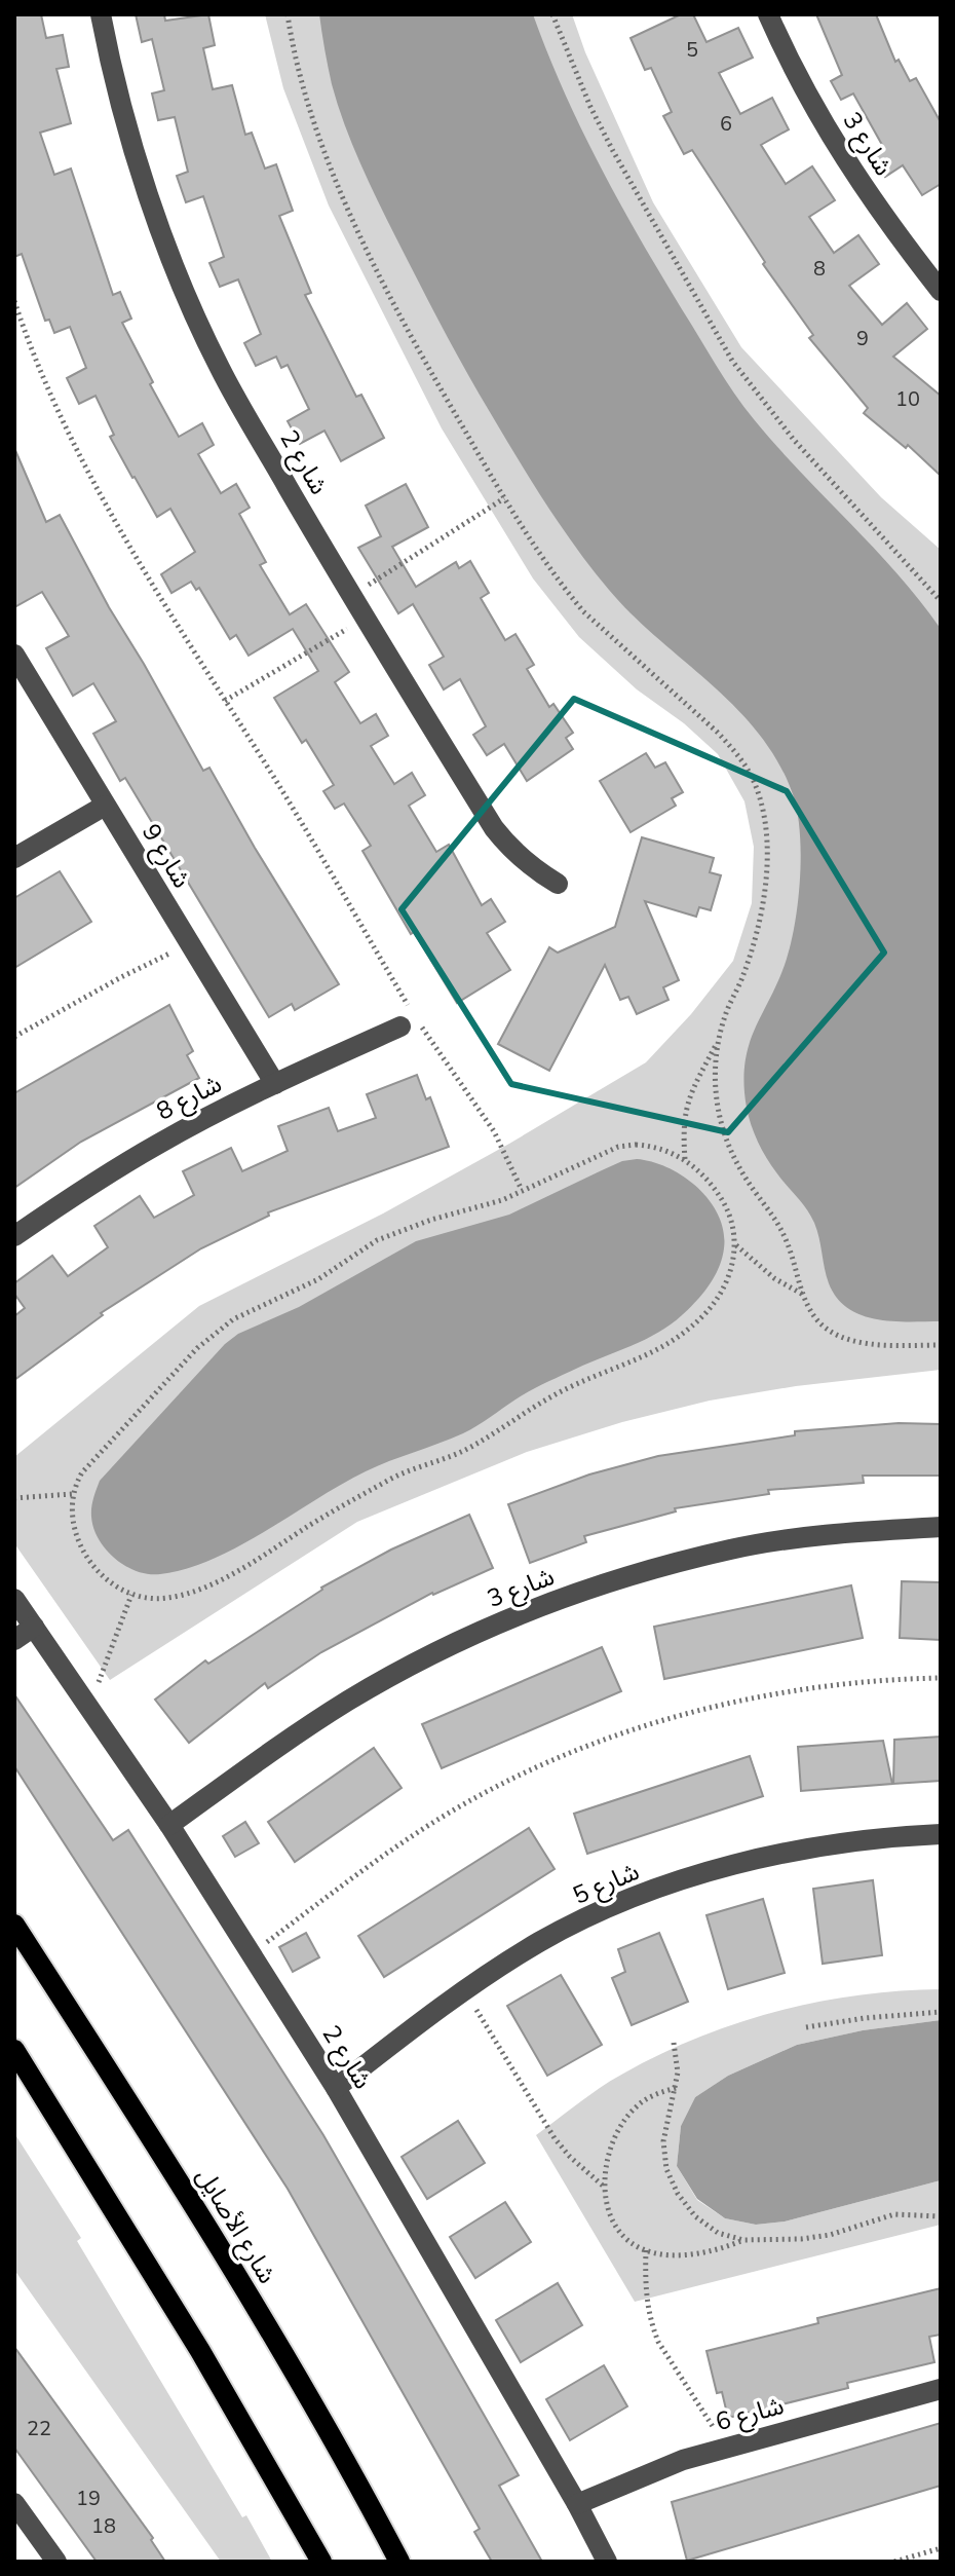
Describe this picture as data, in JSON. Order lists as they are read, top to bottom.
{
  "streets": {
    "main road": ["شارع الأصايل"],
    "street": [
      "شارع 3",
      "شارع 2",
      "شارع 9",
      "شارع 8",
      "شارع 5",
      "شارع 6"
    ]
  },
  "crossings": [
    ["شارع 3", "شارع 2"],
    ["شارع 2", "شارع 5"],
    ["شارع 2", "شارع 6"],
    ["شارع 9", "شارع 8"]
  ],
  "house_numbers": [
    "5",
    "6",
    "8",
    "9",
    "10",
    "22",
    "19",
    "18"
  ]
}
